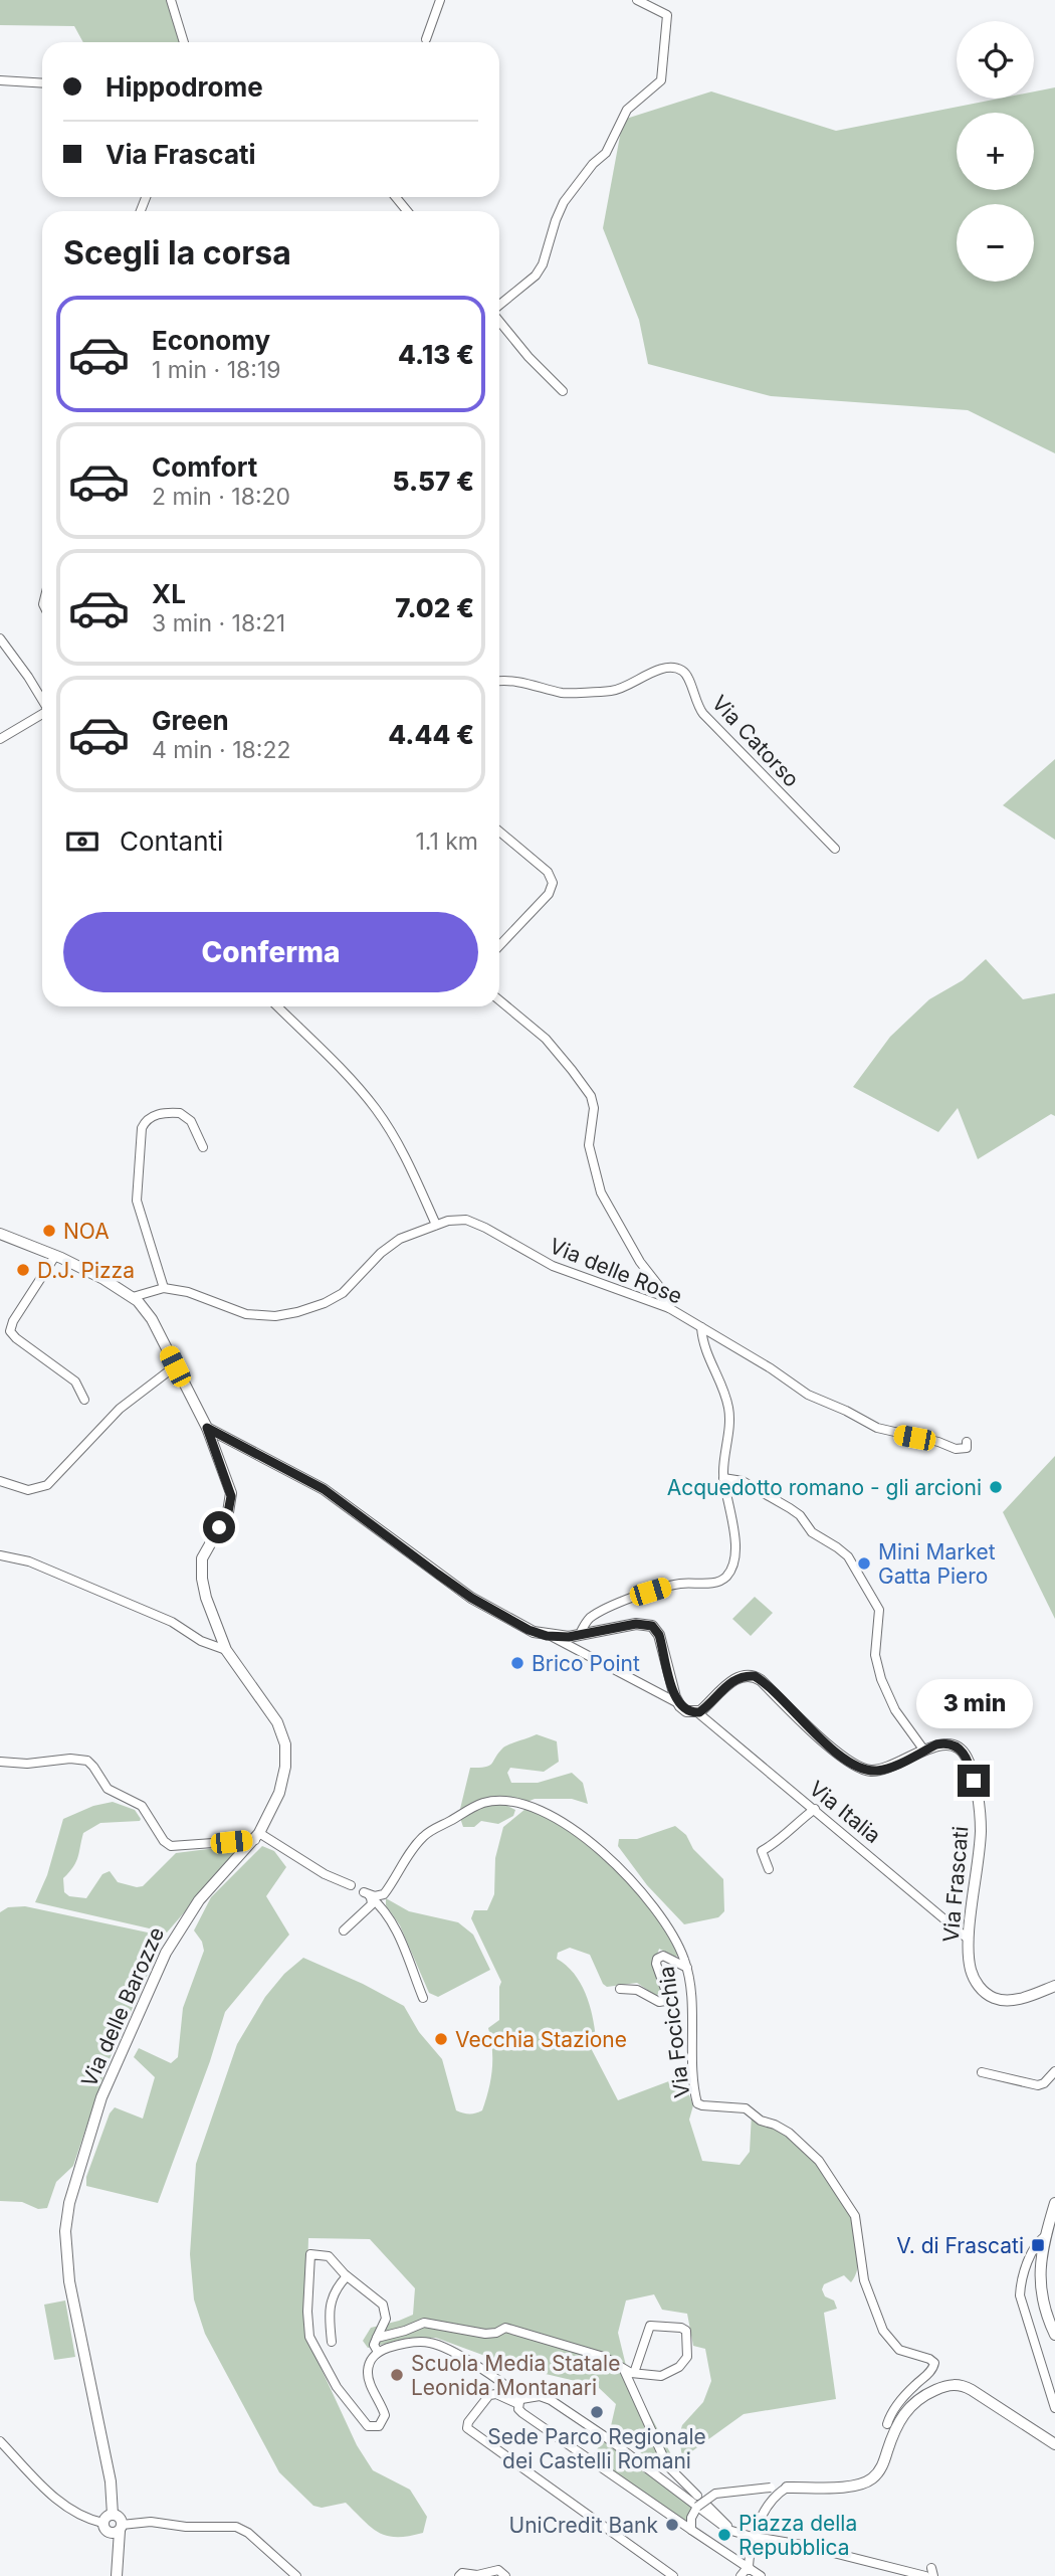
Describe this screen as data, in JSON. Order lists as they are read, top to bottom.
{
  "streets": {
    "main road": ["Via Frascati", "Via delle Barozze"],
    "street": [
      "Via Catorso",
      "Via delle Rose",
      "Via Italia",
      "Via Focicchia"
    ]
  },
  "crossings": [
    ["Via delle Rose", "Via delle Barozze"],
    ["Via Italia", "Via Frascati"]
  ],
  "places": {
    "other": [
      "NOA",
      "D.J. Pizza",
      "Acquedotto romano - gli arcioni",
      "Mini Market Gatta Piero",
      "Brico Point",
      "Vecchia Stazione",
      "Scuola Media Statale Leonida Montanari",
      "Sede Parco Regionale dei Castelli Romani",
      "UniCredit Bank",
      "Piazza della Repubblica"
    ],
    "transit": ["V. di Frascati"]
  },
  "page": {
    "map_buttons": ["+", "−"],
    "banner": ["Hippodrome", "Via Frascati"],
    "heading": "Scegli la corsa",
    "list": [
      {
        "name": "Economy",
        "note": "1 min · 18:19",
        "value": "4.13 €"
      },
      {
        "name": "Comfort",
        "note": "2 min · 18:20",
        "value": "5.57 €"
      },
      {
        "name": "XL",
        "note": "3 min · 18:21",
        "value": "7.02 €"
      },
      {
        "name": "Green",
        "note": "4 min · 18:22",
        "value": "4.44 €"
      }
    ],
    "pay": ["Contanti", "1.1 km"],
    "buttons": "Conferma",
    "bubble": "3 min"
  }
}
